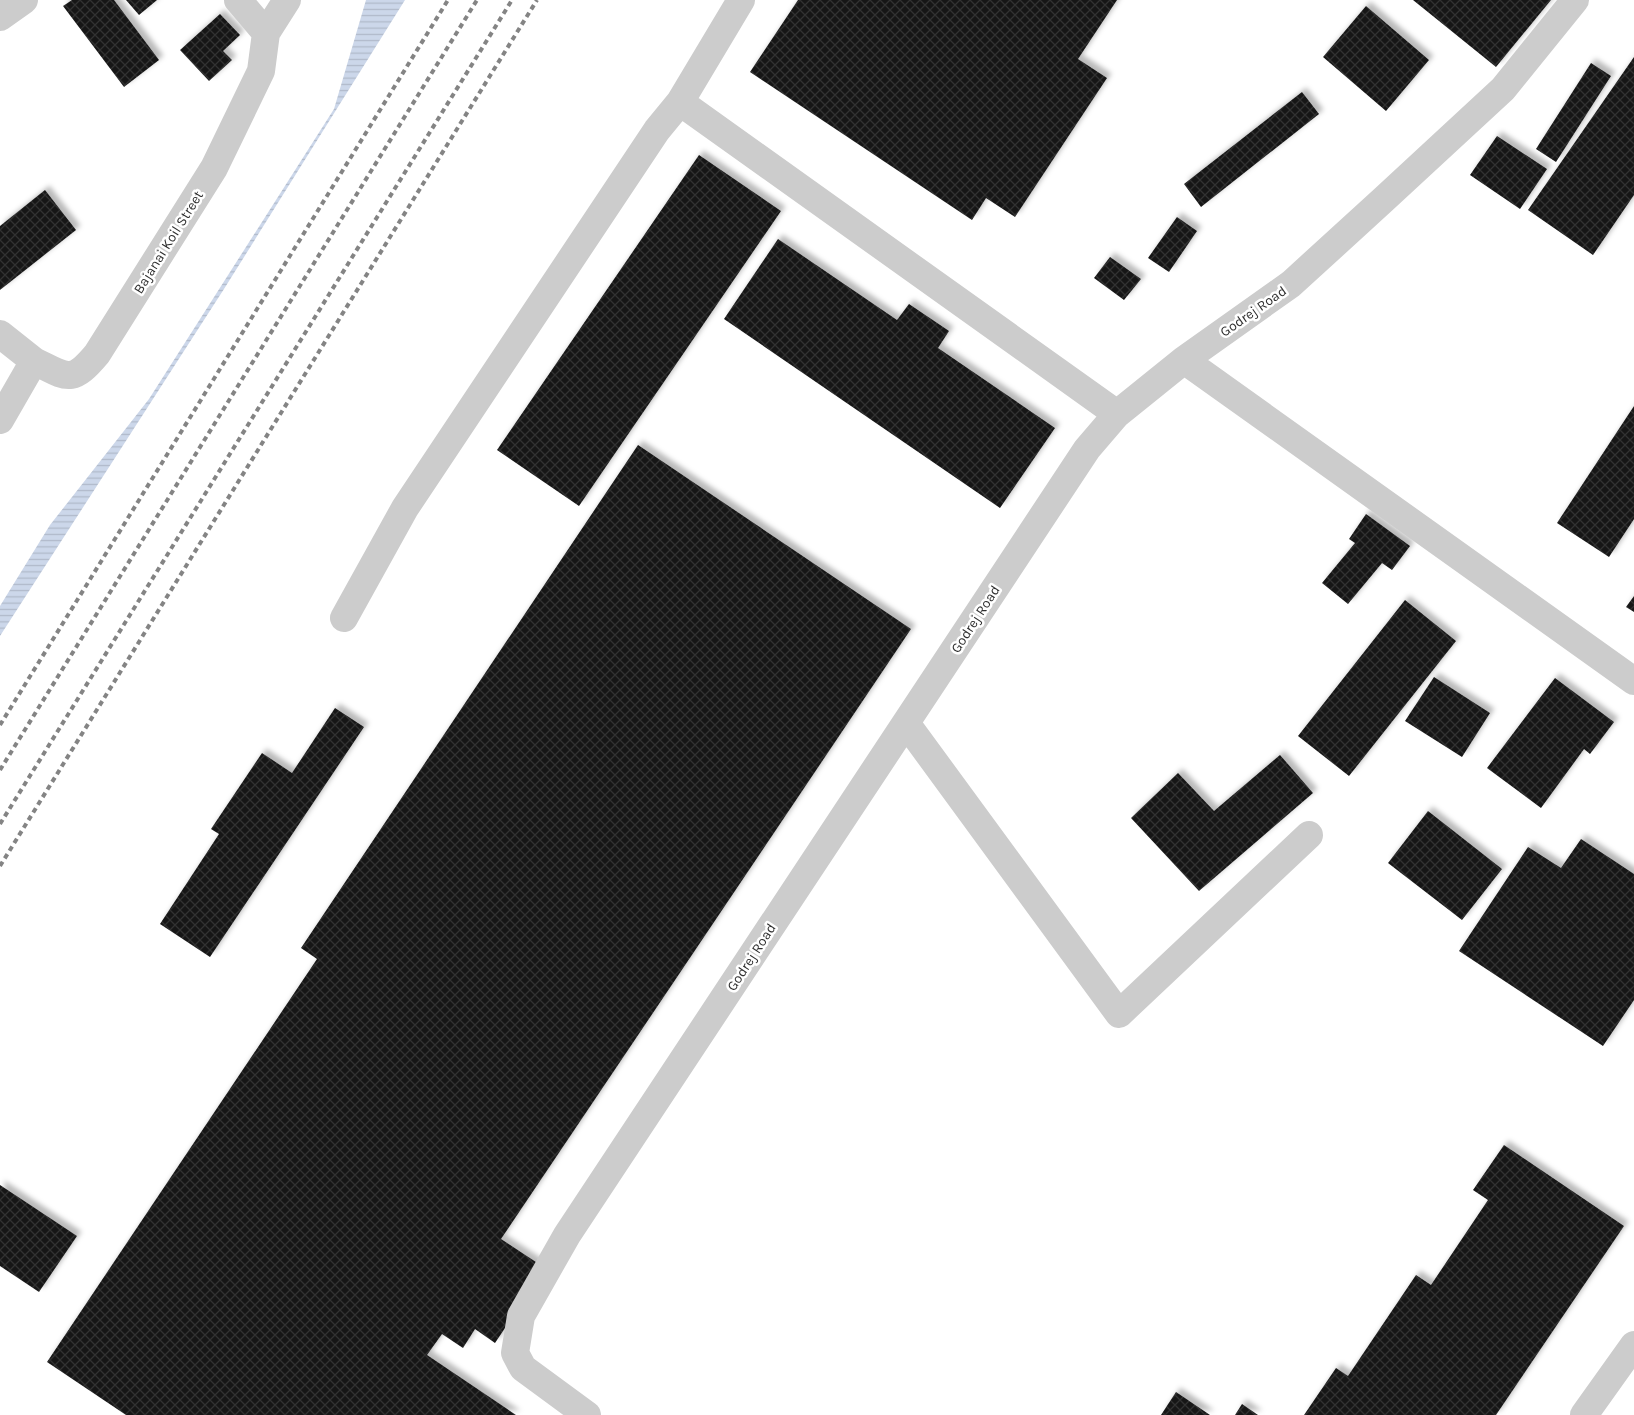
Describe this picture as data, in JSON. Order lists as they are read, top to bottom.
{
  "streets": {
    "street": ["Bajanai Koil Street", "Godrej Road"]
  }
}
